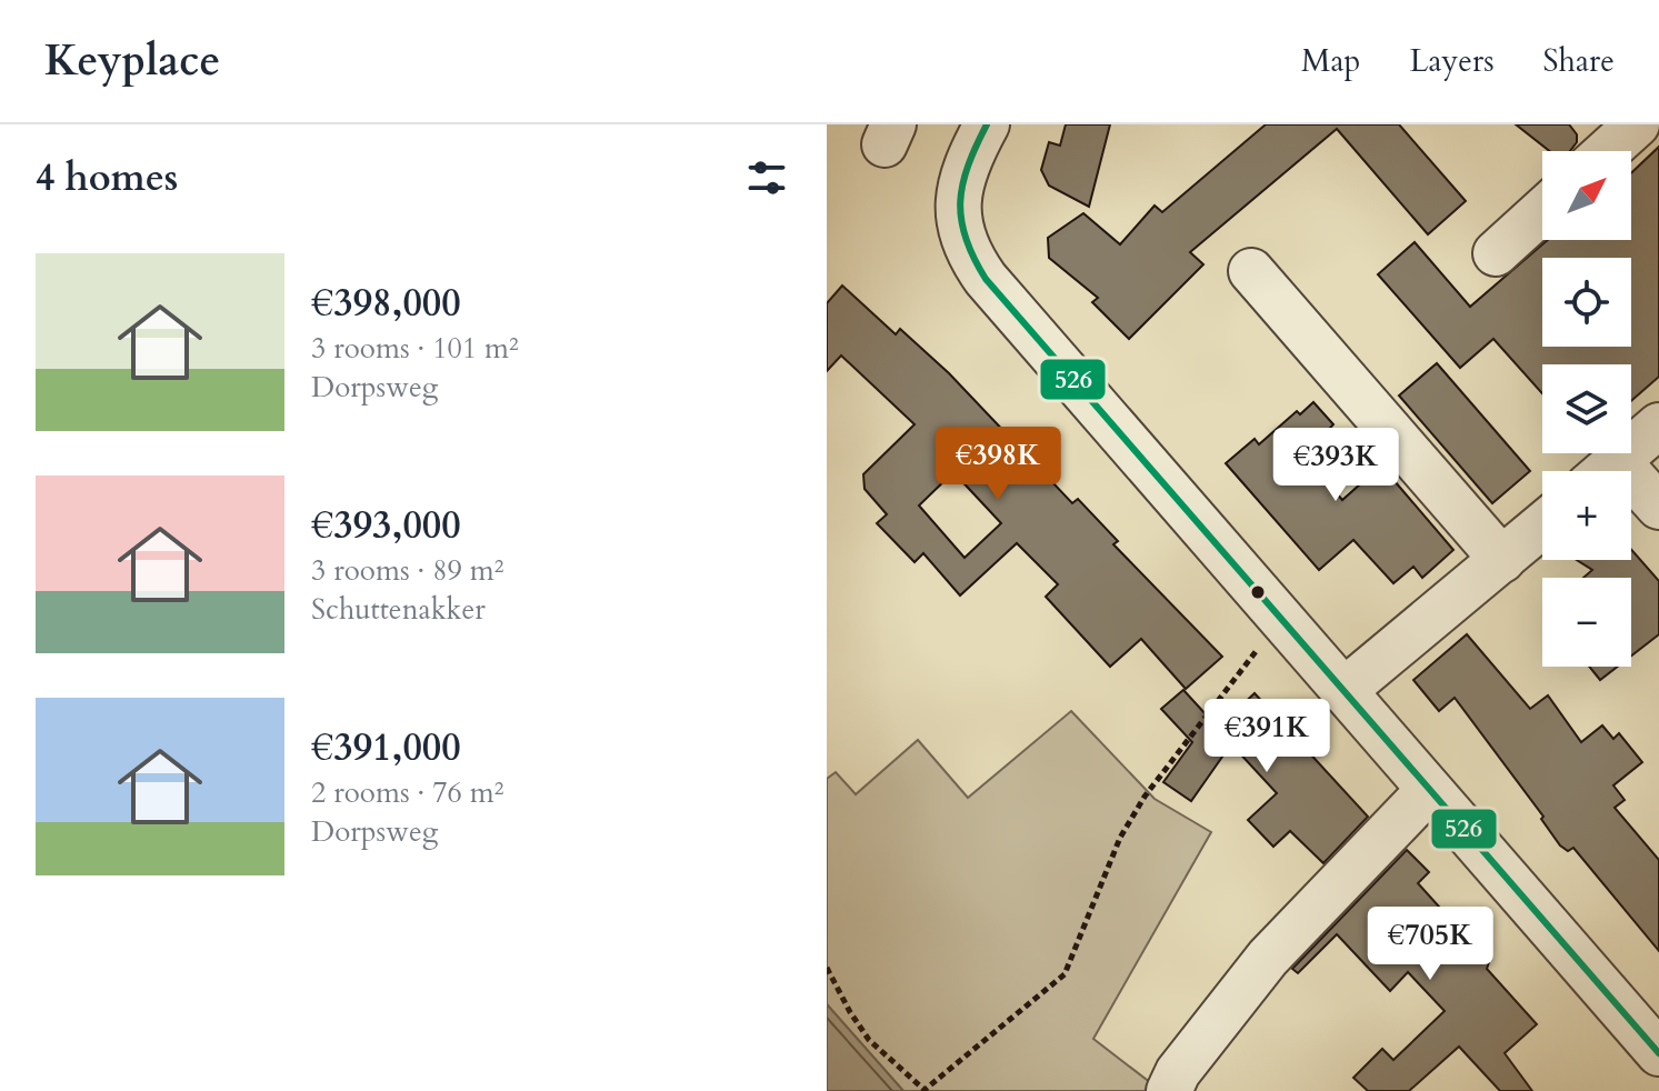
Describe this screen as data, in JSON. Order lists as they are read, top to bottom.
{
  "lines": ["transit line 526"],
  "north": "top right",
  "page": {
    "header": "Keyplace",
    "nav": ["Map", "Layers", "Share"],
    "heading": "4 homes",
    "map_buttons": ["+", "−"],
    "list": [
      {
        "name": "€398,000",
        "note": "3 rooms · 101 m² · Dorpsweg"
      },
      {
        "name": "€393,000",
        "note": "3 rooms · 89 m² · Schuttenakker"
      },
      {
        "name": "€391,000",
        "note": "2 rooms · 76 m² · Dorpsweg"
      }
    ],
    "price": [
      "€398K",
      "€393K",
      "€391K",
      "€705K"
    ]
  }
}
